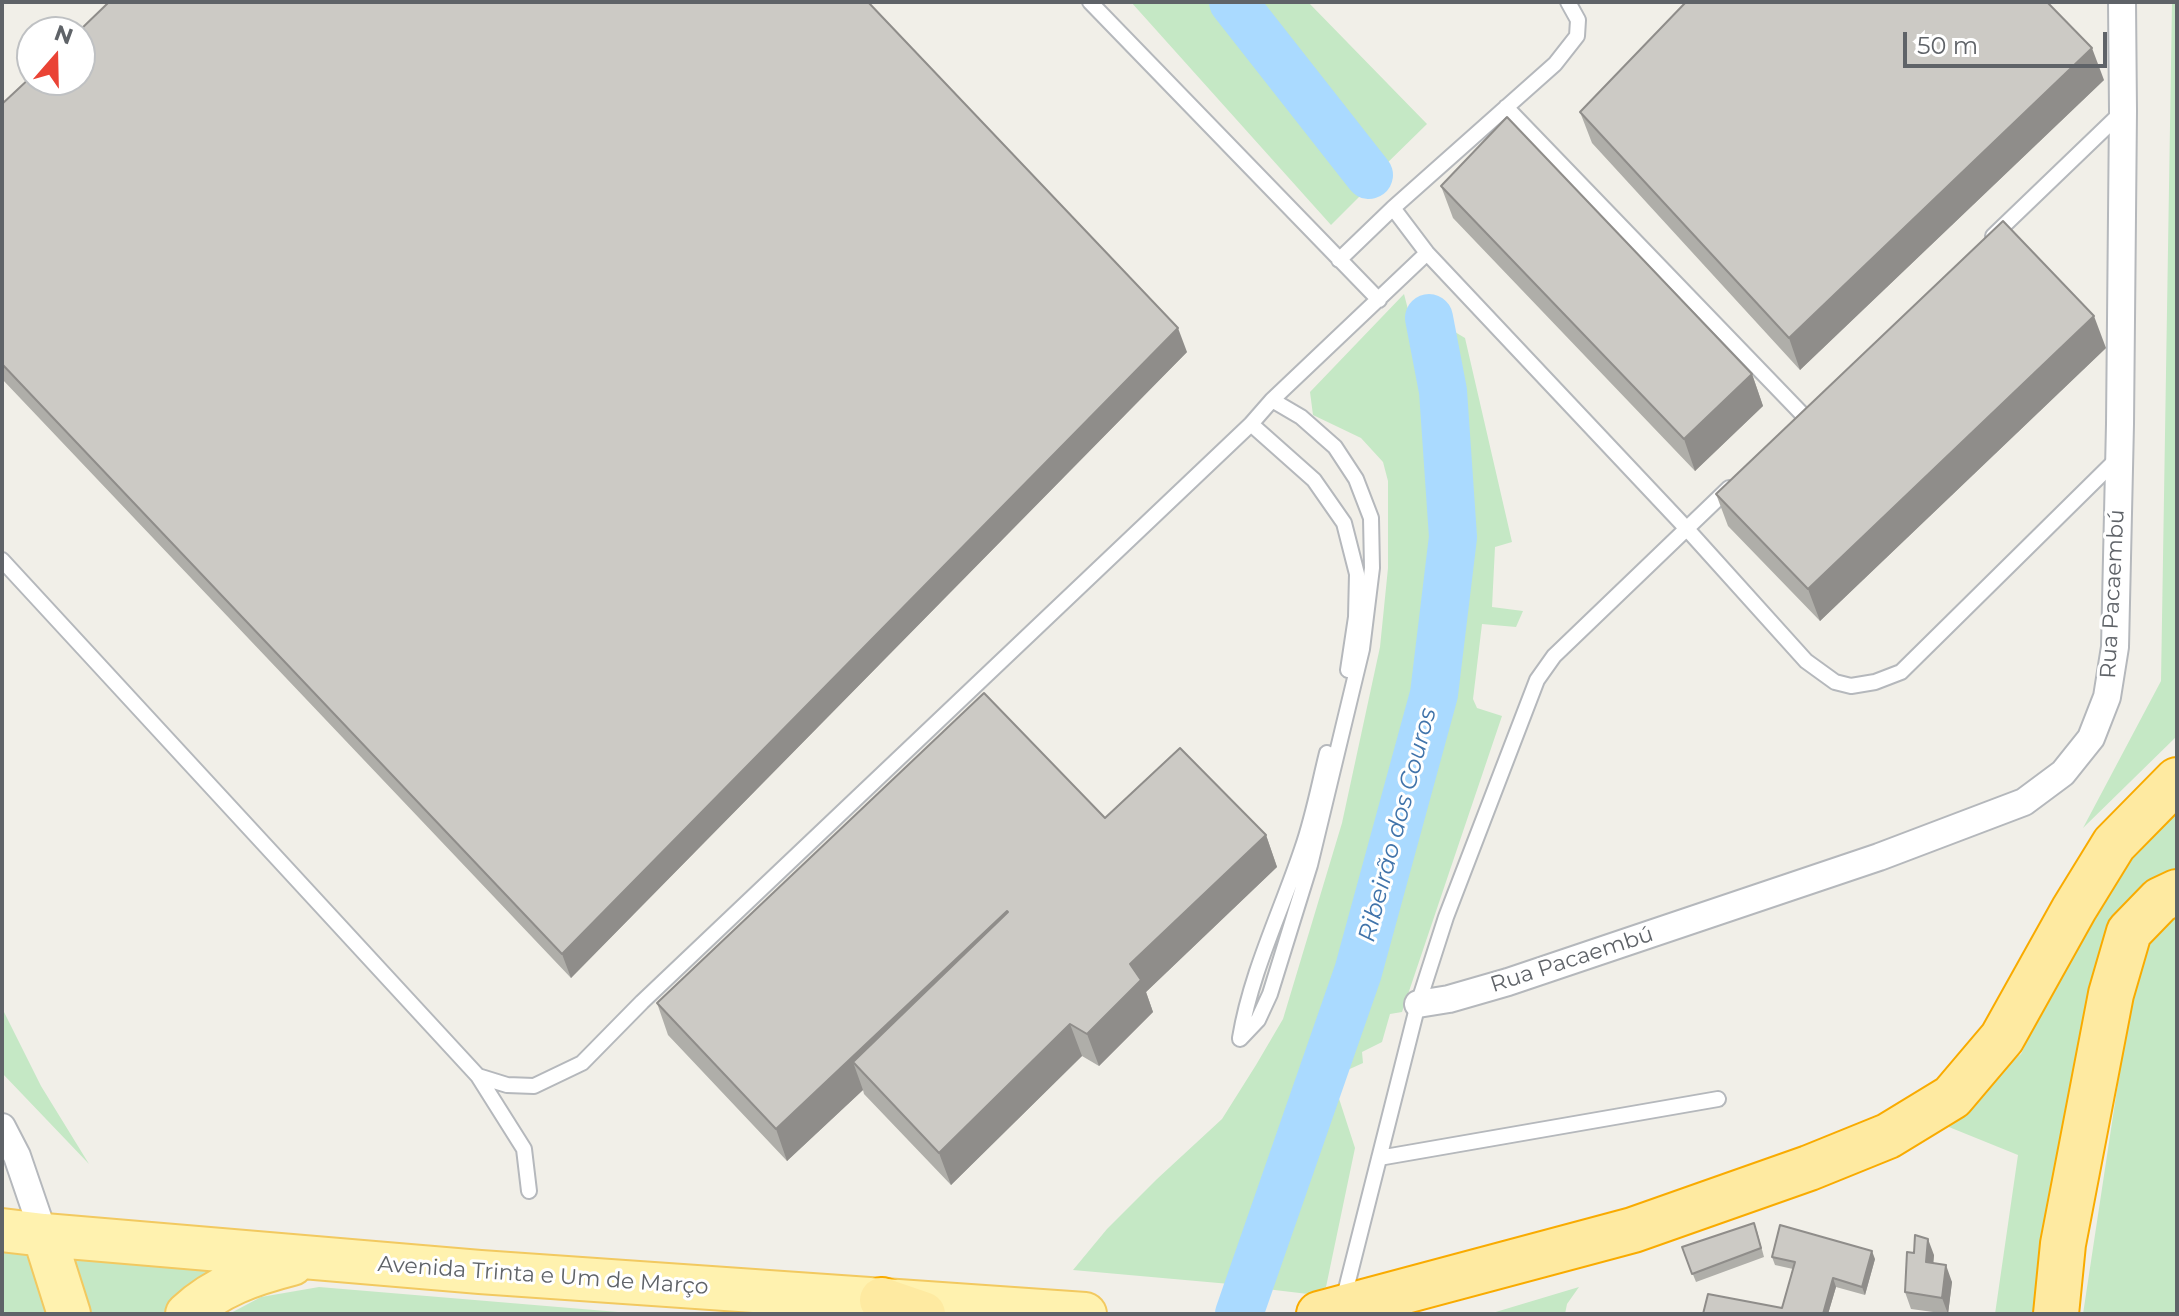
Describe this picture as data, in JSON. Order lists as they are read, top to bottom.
{
  "streets": {
    "main road": ["Avenida Trinta e Um de Março"],
    "street": ["Rua Pacaembú"]
  },
  "water": ["Ribeirão dos Couros"],
  "scale_bar": "50 m",
  "north": "top"
}
